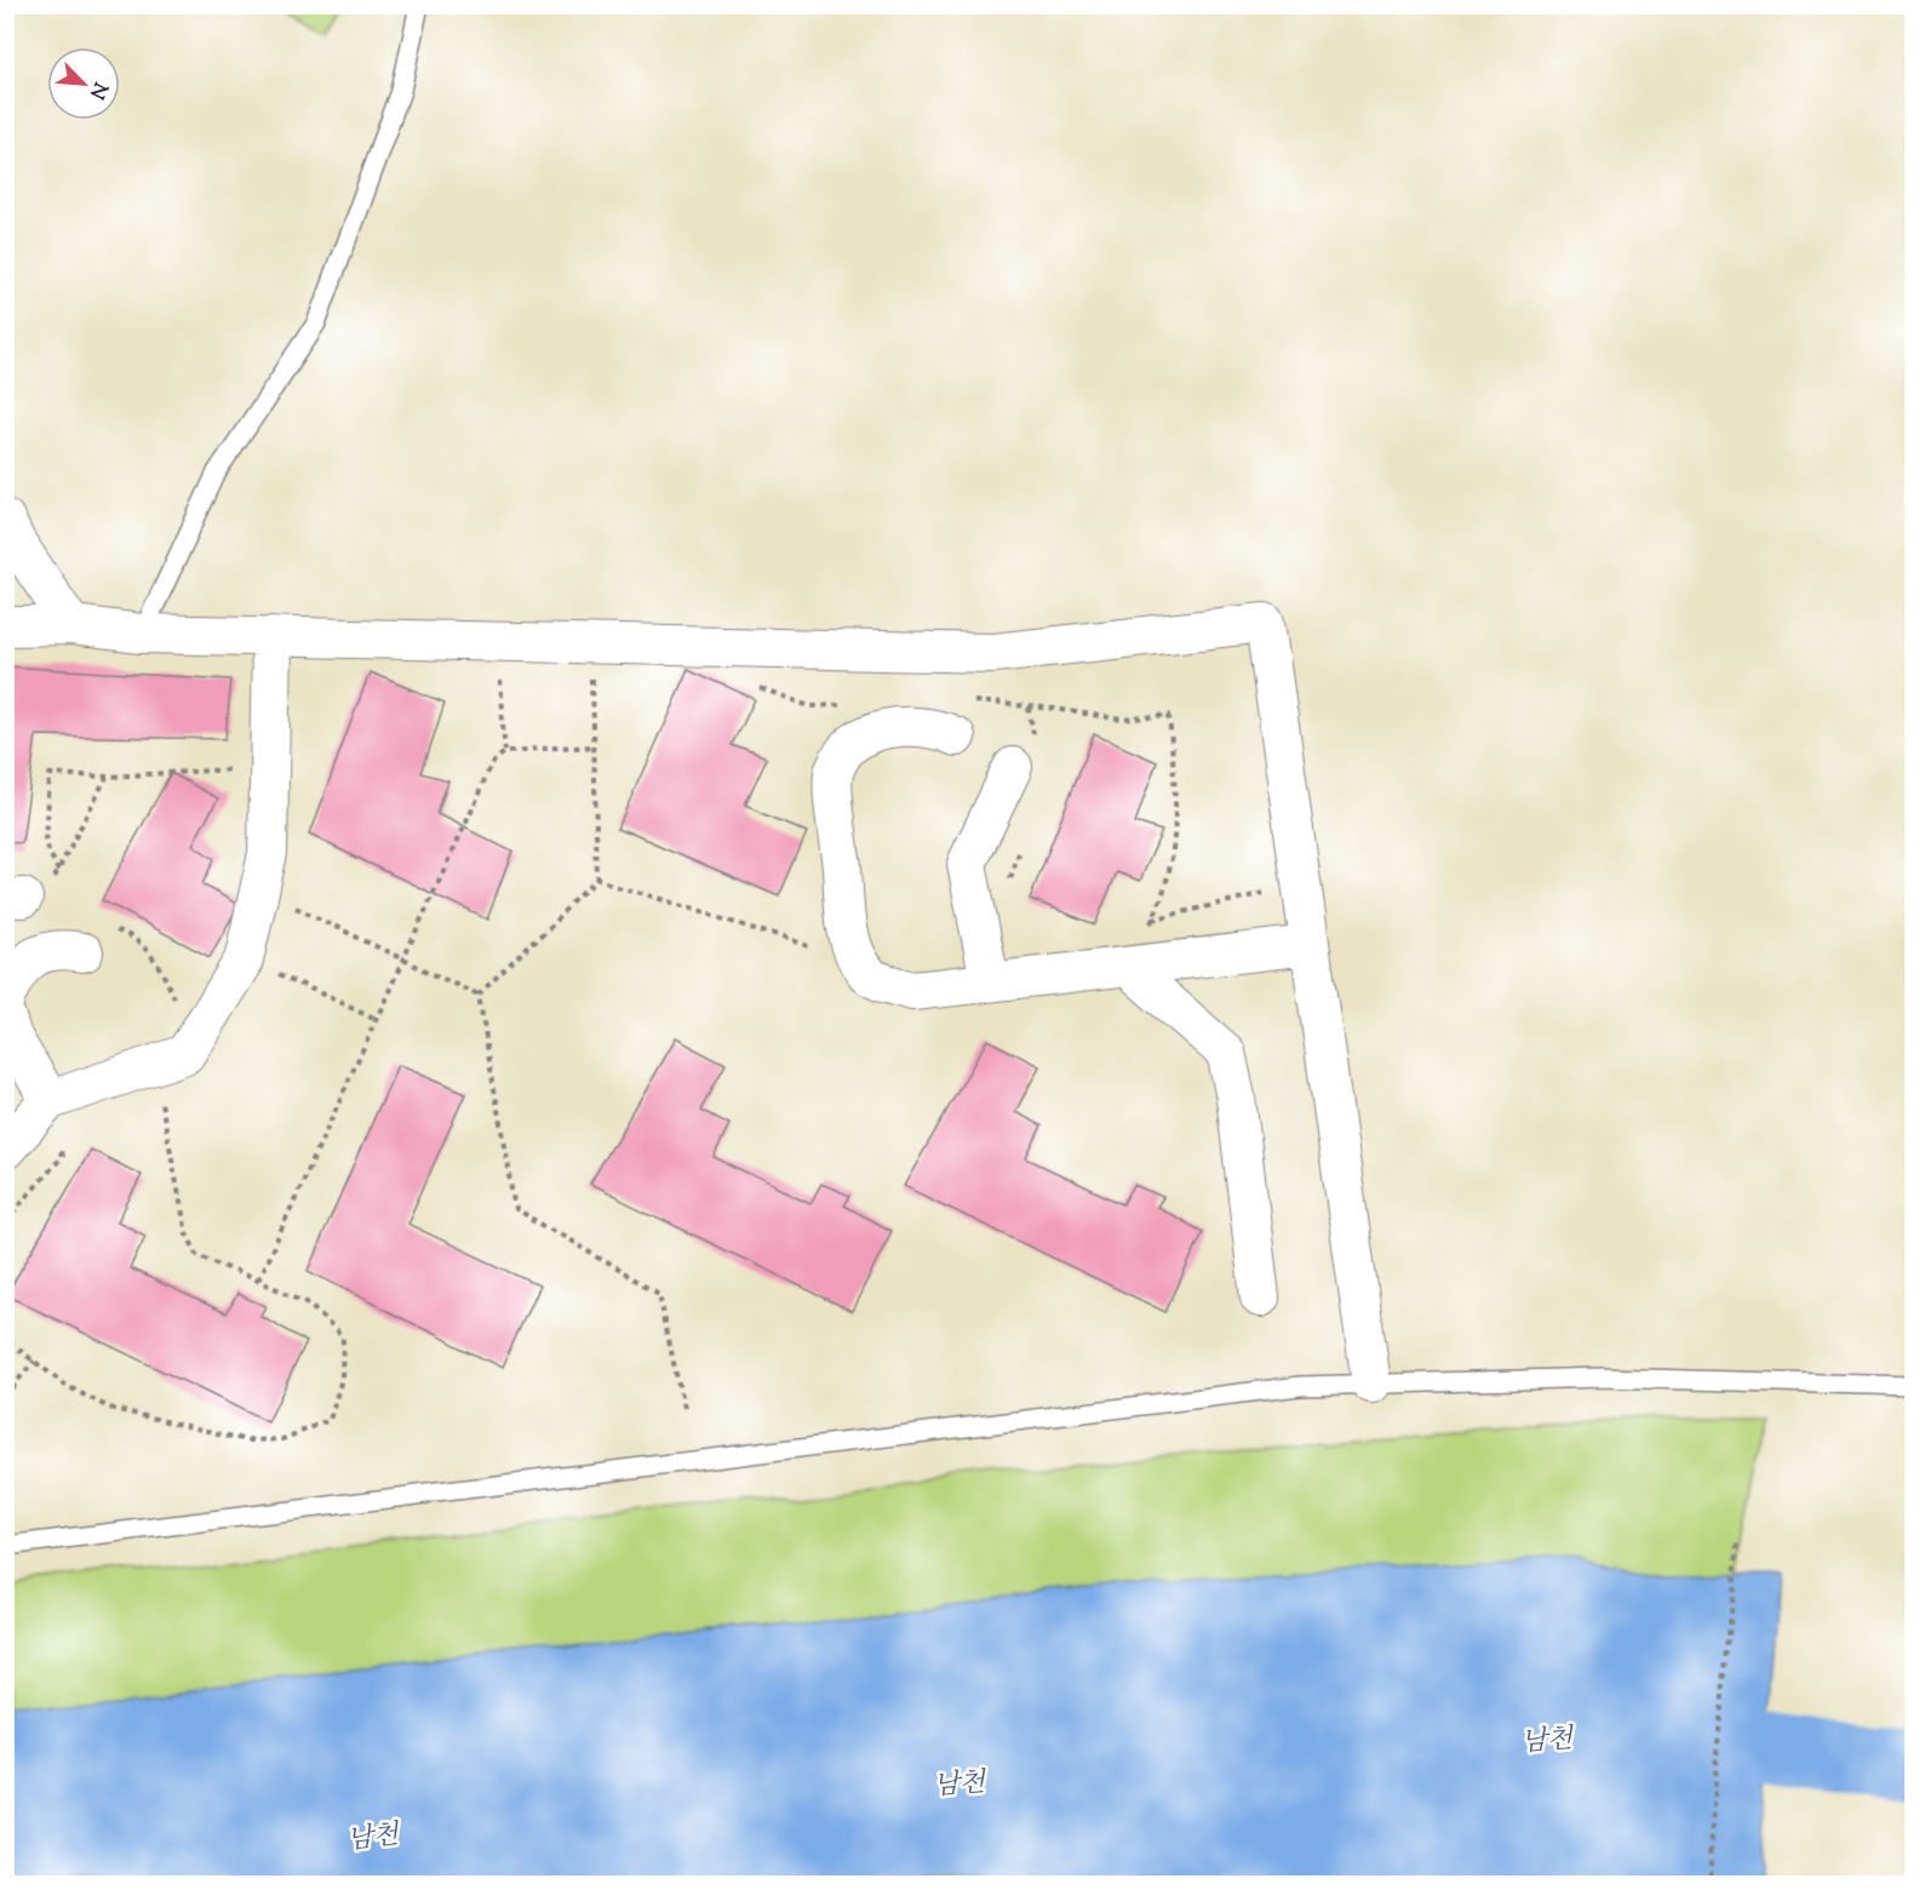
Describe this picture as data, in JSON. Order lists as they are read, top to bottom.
{
  "water": ["남천"],
  "north": "bottom right"
}
